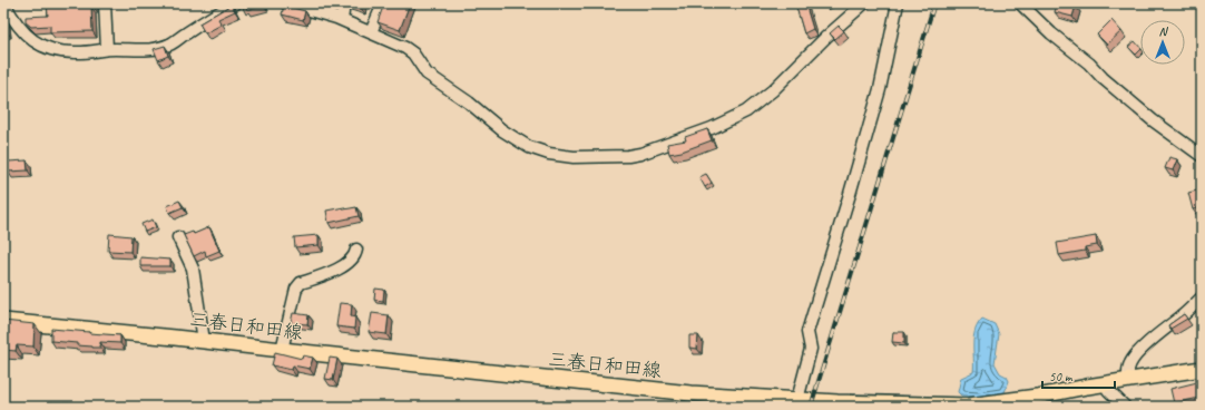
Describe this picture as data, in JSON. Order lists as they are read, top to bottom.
{
  "streets": {
    "main road": ["三春日和田線"]
  },
  "scale_bar": "50 m",
  "north": "top"
}
